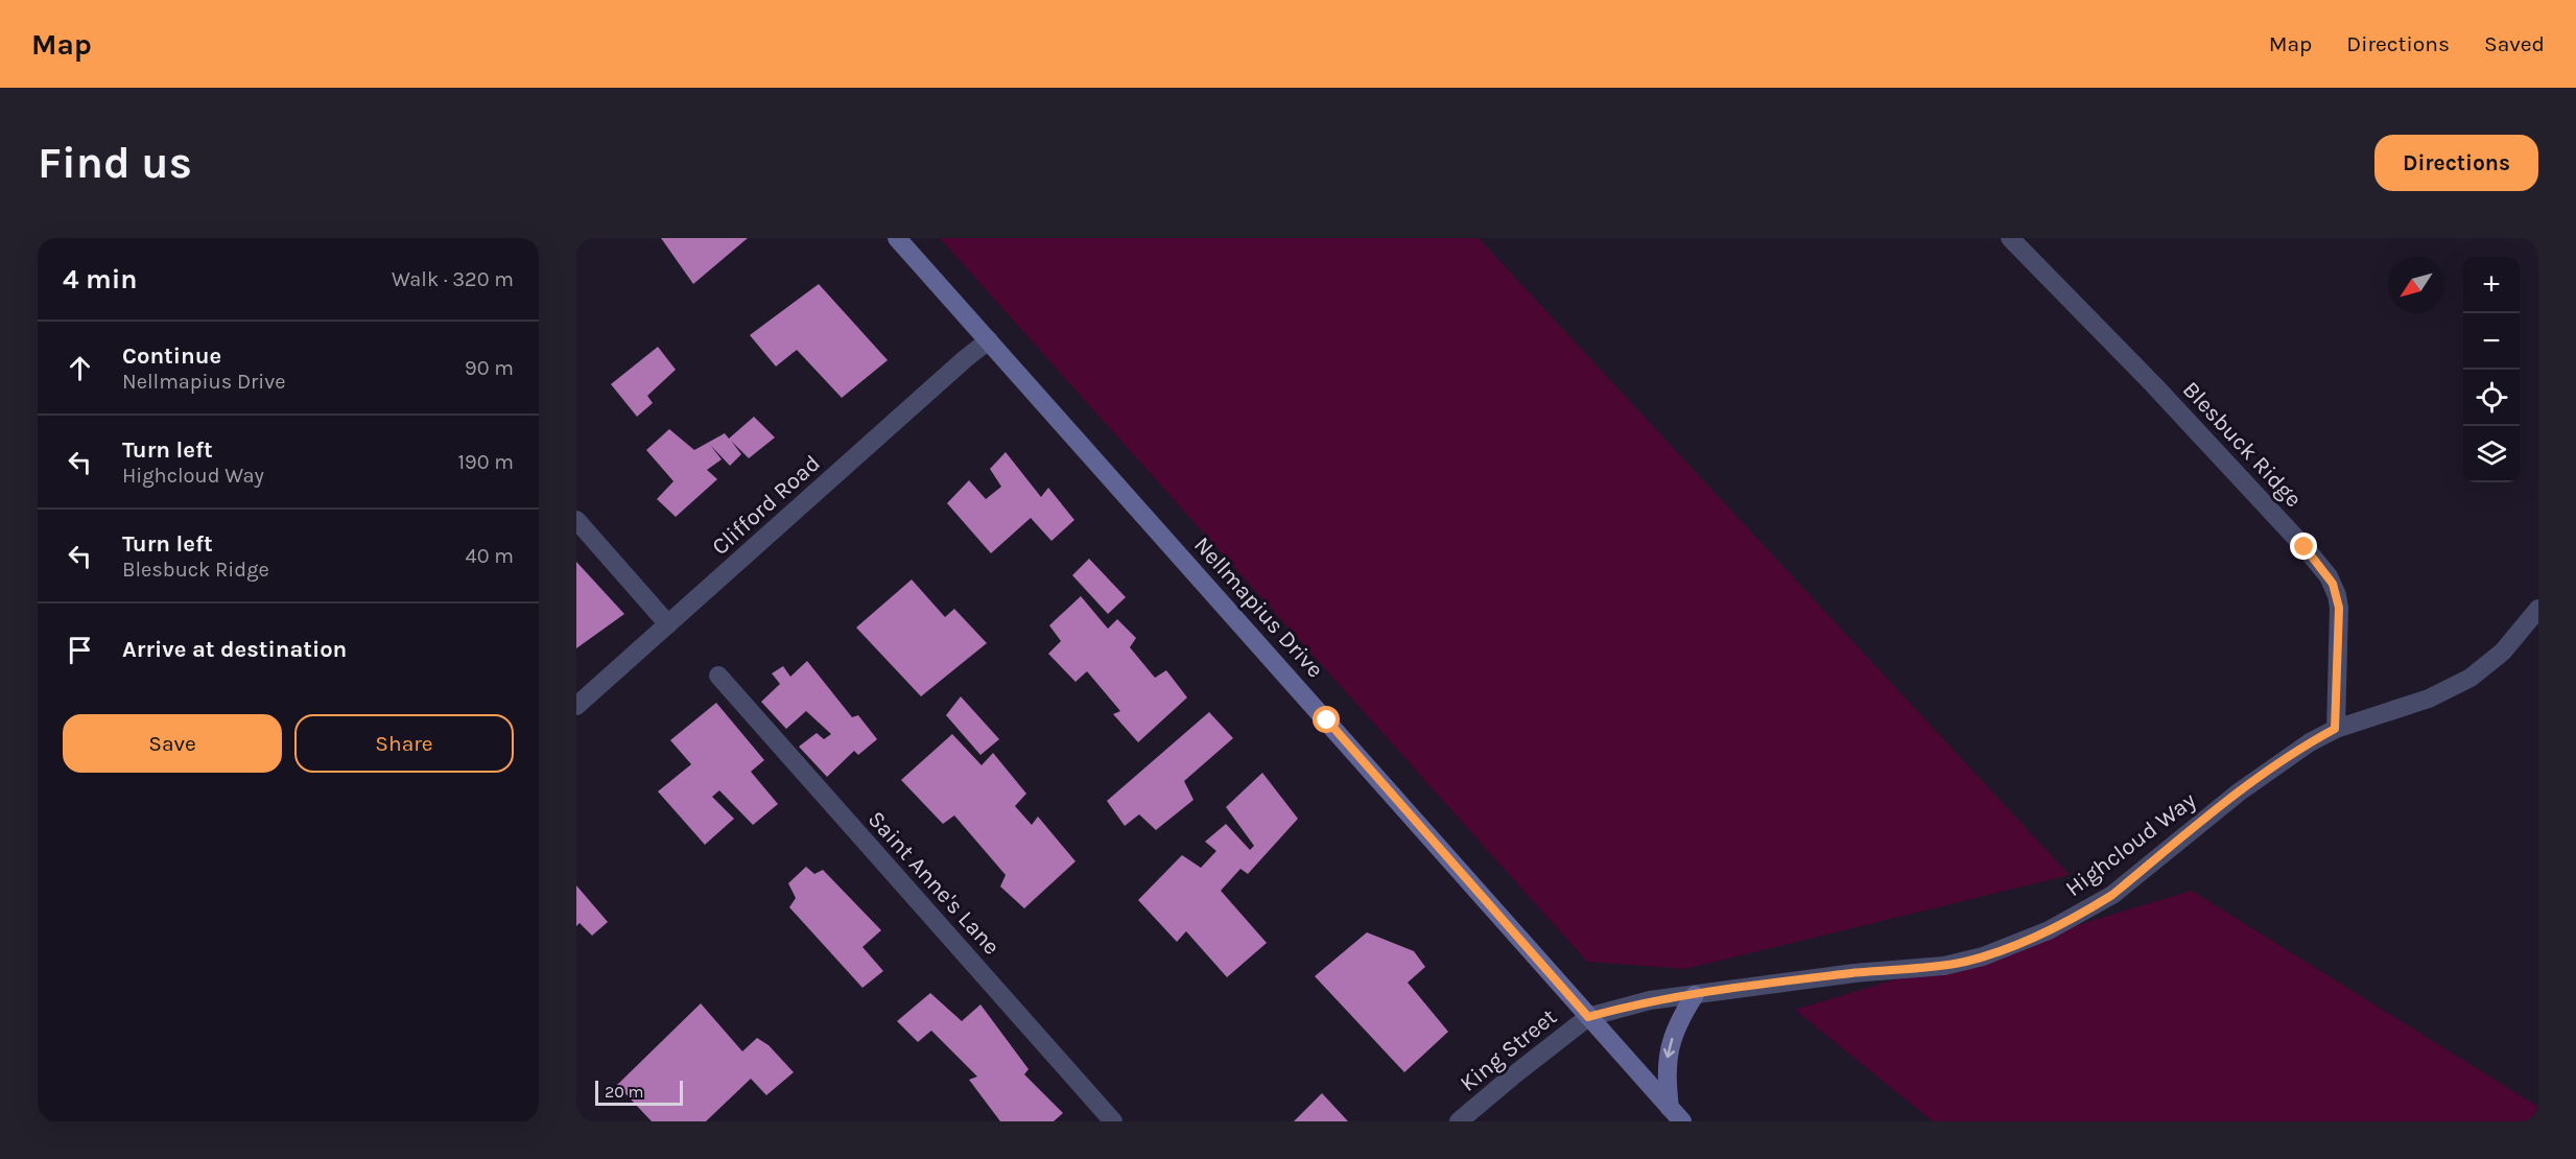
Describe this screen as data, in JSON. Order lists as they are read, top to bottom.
{
  "streets": {
    "main road": ["Nellmapius Drive"],
    "street": [
      "Blesbuck Ridge",
      "Clifford Road",
      "Highcloud Way",
      "Saint Anne's Lane",
      "King Street"
    ]
  },
  "crossings": [
    ["Blesbuck Ridge", "Highcloud Way"],
    ["Clifford Road", "Nellmapius Drive"],
    ["Nellmapius Drive", "Highcloud Way"],
    ["Nellmapius Drive", "King Street"],
    ["Highcloud Way", "King Street"]
  ],
  "scale_bar": "20 m",
  "north": "bottom left",
  "page": {
    "header": "Map",
    "nav": ["Map", "Directions", "Saved"],
    "buttons": [
      "Directions",
      ["Save", "Share"]
    ],
    "title": "Find us",
    "heading": ["4 min", "Walk · 320 m"],
    "map_buttons": ["+", "−"],
    "list": [
      ["Continue", "Nellmapius Drive", "90 m"],
      ["Turn left", "Highcloud Way", "190 m"],
      ["Turn left", "Blesbuck Ridge", "40 m"],
      "Arrive at destination"
    ],
    "scale": "20 m"
  }
}
